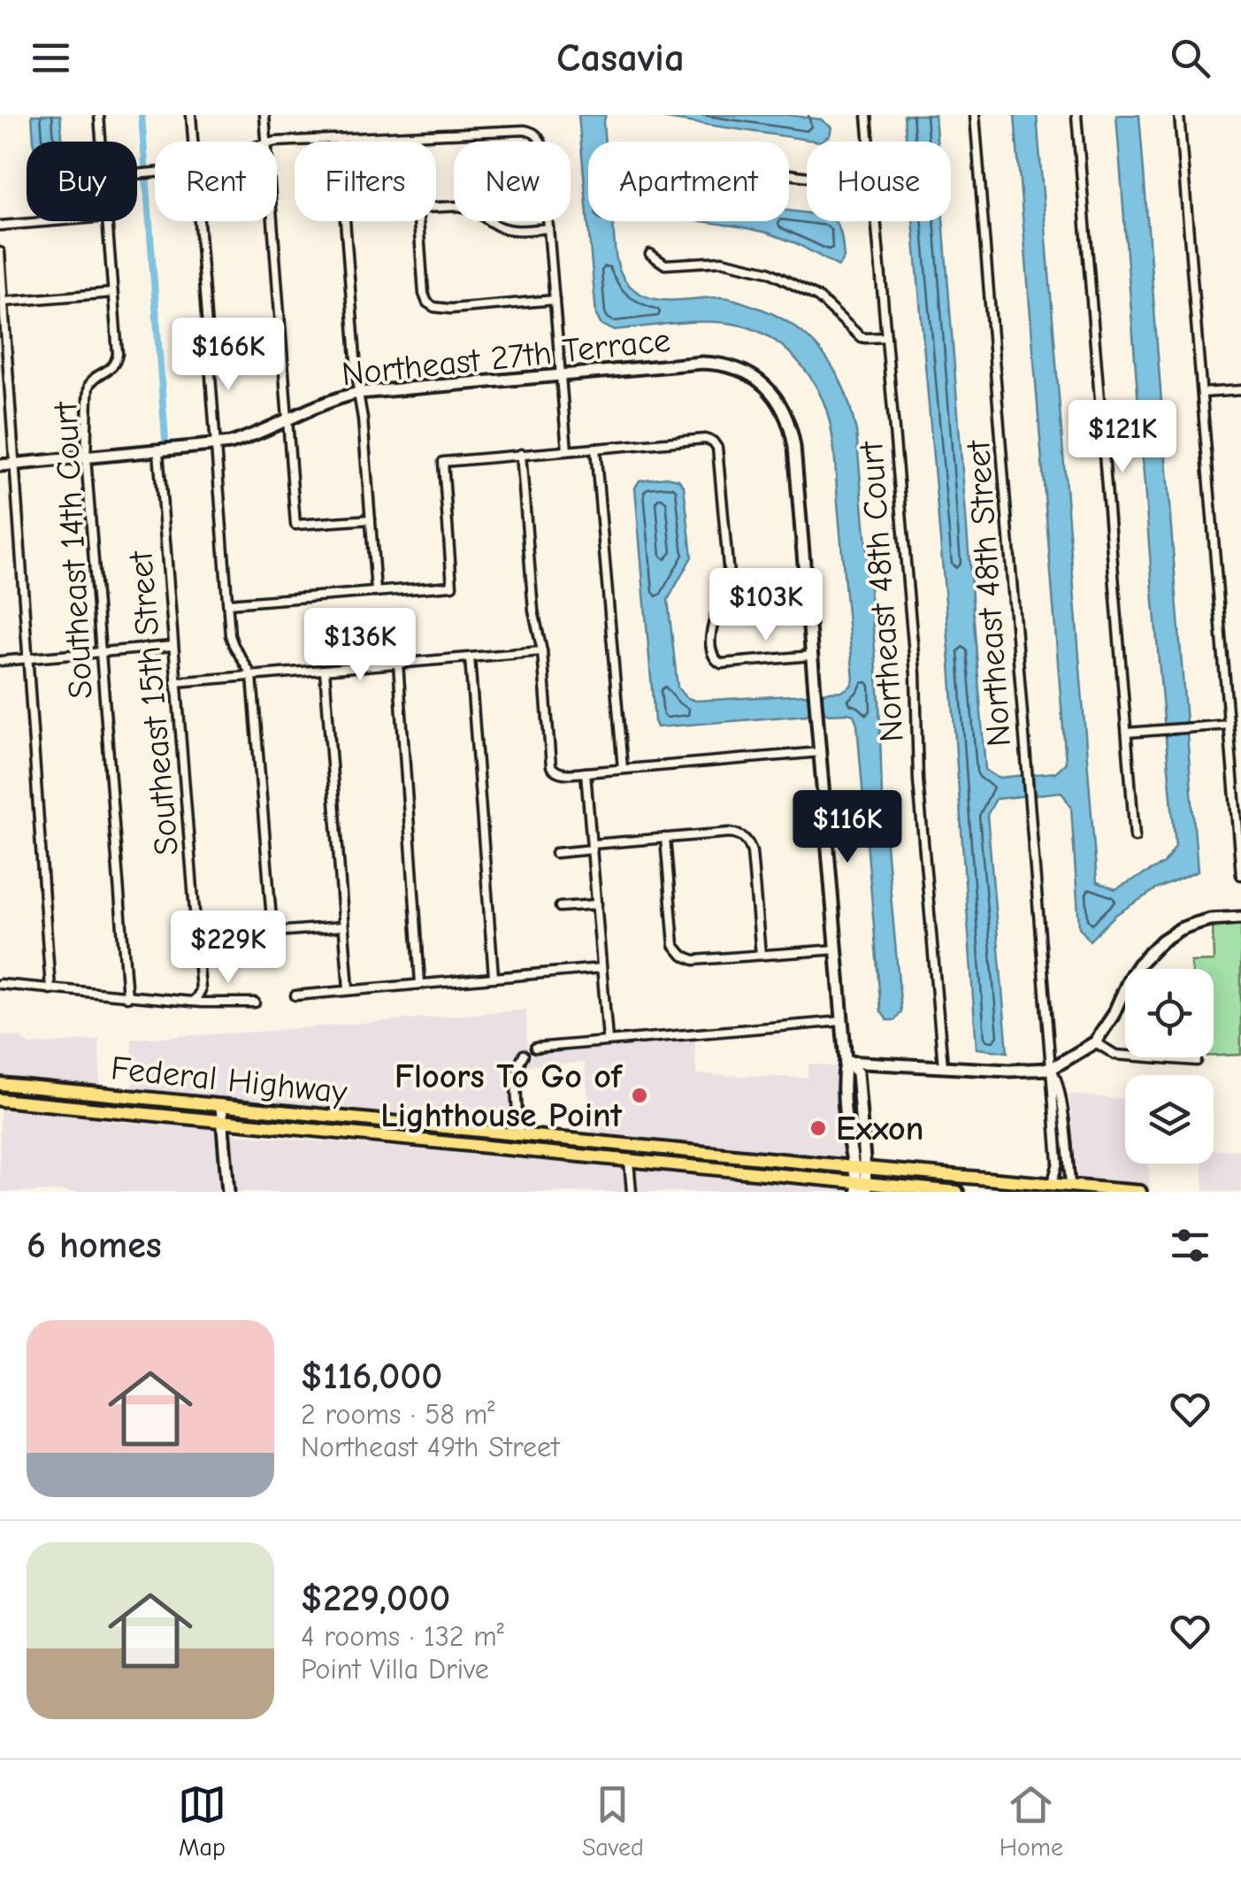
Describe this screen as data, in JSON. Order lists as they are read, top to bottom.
{
  "streets": {
    "main road": ["Federal Highway"],
    "street": [
      "Northeast 27th Terrace",
      "Southeast 14th Court",
      "Northeast 48th Court",
      "Northeast 48th Street",
      "Southeast 15th Street"
    ]
  },
  "crossings": [
    ["Northeast 27th Terrace", "Southeast 14th Court"],
    ["Northeast 27th Terrace", "Southeast 15th Street"],
    ["Northeast 48th Street", "Federal Highway"]
  ],
  "places": ["Floors To Go of Lighthouse Point", "Exxon"],
  "page": {
    "header": "Casavia",
    "chip": [
      "Buy",
      "Rent",
      "Filters",
      "New",
      "Apartment",
      "House"
    ],
    "price": [
      "$166K",
      "$121K",
      "$103K",
      "$136K",
      "$116K",
      "$229K"
    ],
    "heading": "6 homes",
    "list": [
      {
        "name": "$116,000",
        "note": "2 rooms · 58 m² · Northeast 49th Street"
      },
      {
        "name": "$229,000",
        "note": "4 rooms · 132 m² · Point Villa Drive"
      }
    ],
    "tabs": ["Map", "Saved", "Home"]
  }
}
